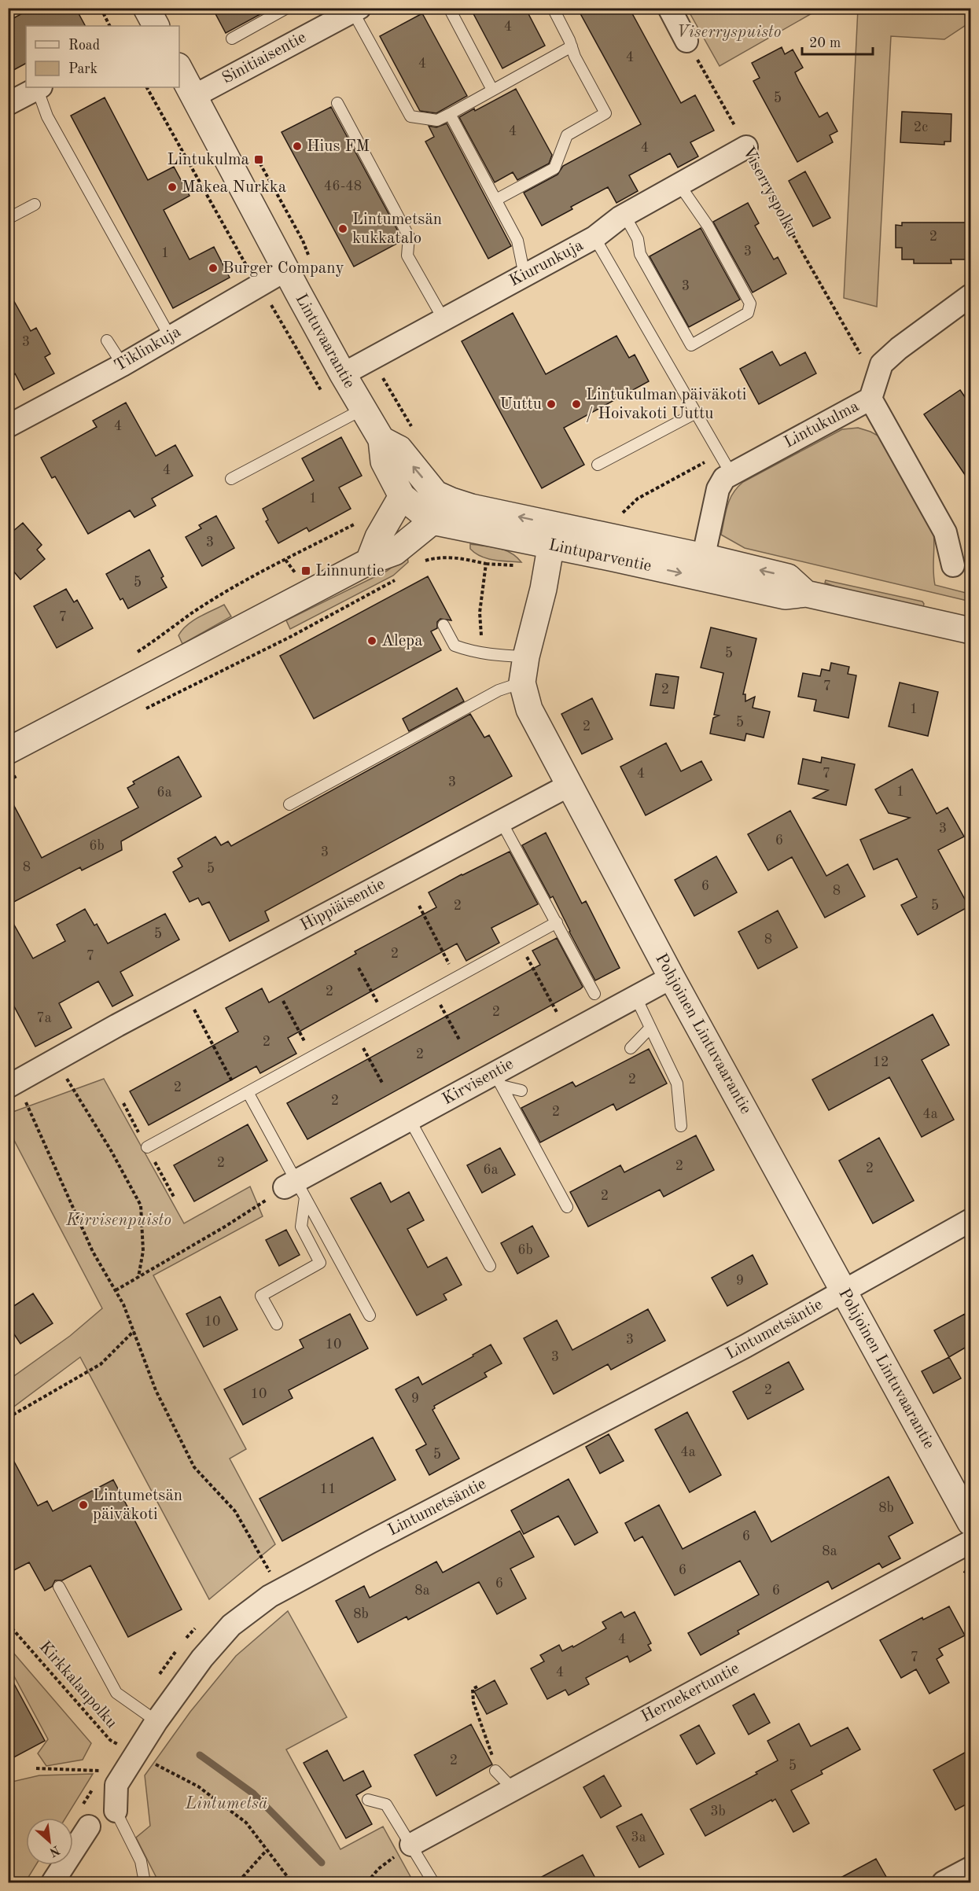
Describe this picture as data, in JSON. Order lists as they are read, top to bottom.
{
  "streets": {
    "street": [
      "Sinitiaisentie",
      "Kiurunkuja",
      "Lintuvaarantie",
      "Tiklinkuja",
      "Lintukulma",
      "Lintuparventie",
      "Hippiäisentie",
      "Pohjoinen Lintuvaarantie",
      "Kirvisentie",
      "Lintumetsäntie",
      "Hernekertuntie"
    ],
    "path": ["Viserryspolku", "Kirkkalanpolku"]
  },
  "crossings": [
    ["Sinitiaisentie", "Lintuvaarantie"],
    ["Viserryspolku", "Kiurunkuja"],
    ["Kiurunkuja", "Lintuvaarantie"],
    ["Lintuvaarantie", "Tiklinkuja"],
    ["Lintuvaarantie", "Lintuparventie"],
    ["Lintukulma", "Lintuparventie"],
    ["Lintuparventie", "Pohjoinen Lintuvaarantie"],
    ["Hippiäisentie", "Pohjoinen Lintuvaarantie"],
    ["Pohjoinen Lintuvaarantie", "Kirvisentie"],
    ["Pohjoinen Lintuvaarantie", "Lintumetsäntie"],
    ["Lintumetsäntie", "Kirkkalanpolku"]
  ],
  "parks": ["Viserryspuisto", "Kirvisenpuisto", "Lintumetsä"],
  "places": {
    "other": [
      "Hius FM",
      "Makea Nurkka",
      "Lintumetsän kukkatalo",
      "Burger Company",
      "Uuttu",
      "Lintukulman päiväkoti / Hoivakoti Uuttu",
      "Alepa",
      "Lintumetsän päiväkoti"
    ],
    "transit": ["Lintukulma", "Linnuntie"]
  },
  "house_numbers": [
    "4",
    "4",
    "4",
    "5",
    "2c",
    "4",
    "4",
    "46-48",
    "2",
    "3",
    "1",
    "3",
    "3",
    "4",
    "4",
    "1",
    "3",
    "5",
    "7",
    "5",
    "7",
    "2",
    "1",
    "5",
    "2",
    "4",
    "7",
    "3",
    "1",
    "6a",
    "3",
    "6",
    "6b",
    "3",
    "8",
    "5",
    "6",
    "8",
    "2",
    "5",
    "5",
    "8",
    "2",
    "7",
    "2",
    "2",
    "7a",
    "2",
    "2",
    "12",
    "2",
    "2",
    "2",
    "2",
    "4a",
    "2",
    "2",
    "2",
    "6a",
    "2",
    "6b",
    "9",
    "10",
    "3",
    "10",
    "3",
    "2",
    "10",
    "9",
    "4a",
    "5",
    "11",
    "8b",
    "6",
    "8a",
    "6",
    "6",
    "8a",
    "6",
    "8b",
    "4",
    "7",
    "4",
    "2",
    "5",
    "3b",
    "3a"
  ],
  "legend": ["Road", "Park"],
  "scale_bar": "20 m",
  "north": "bottom right"
}
